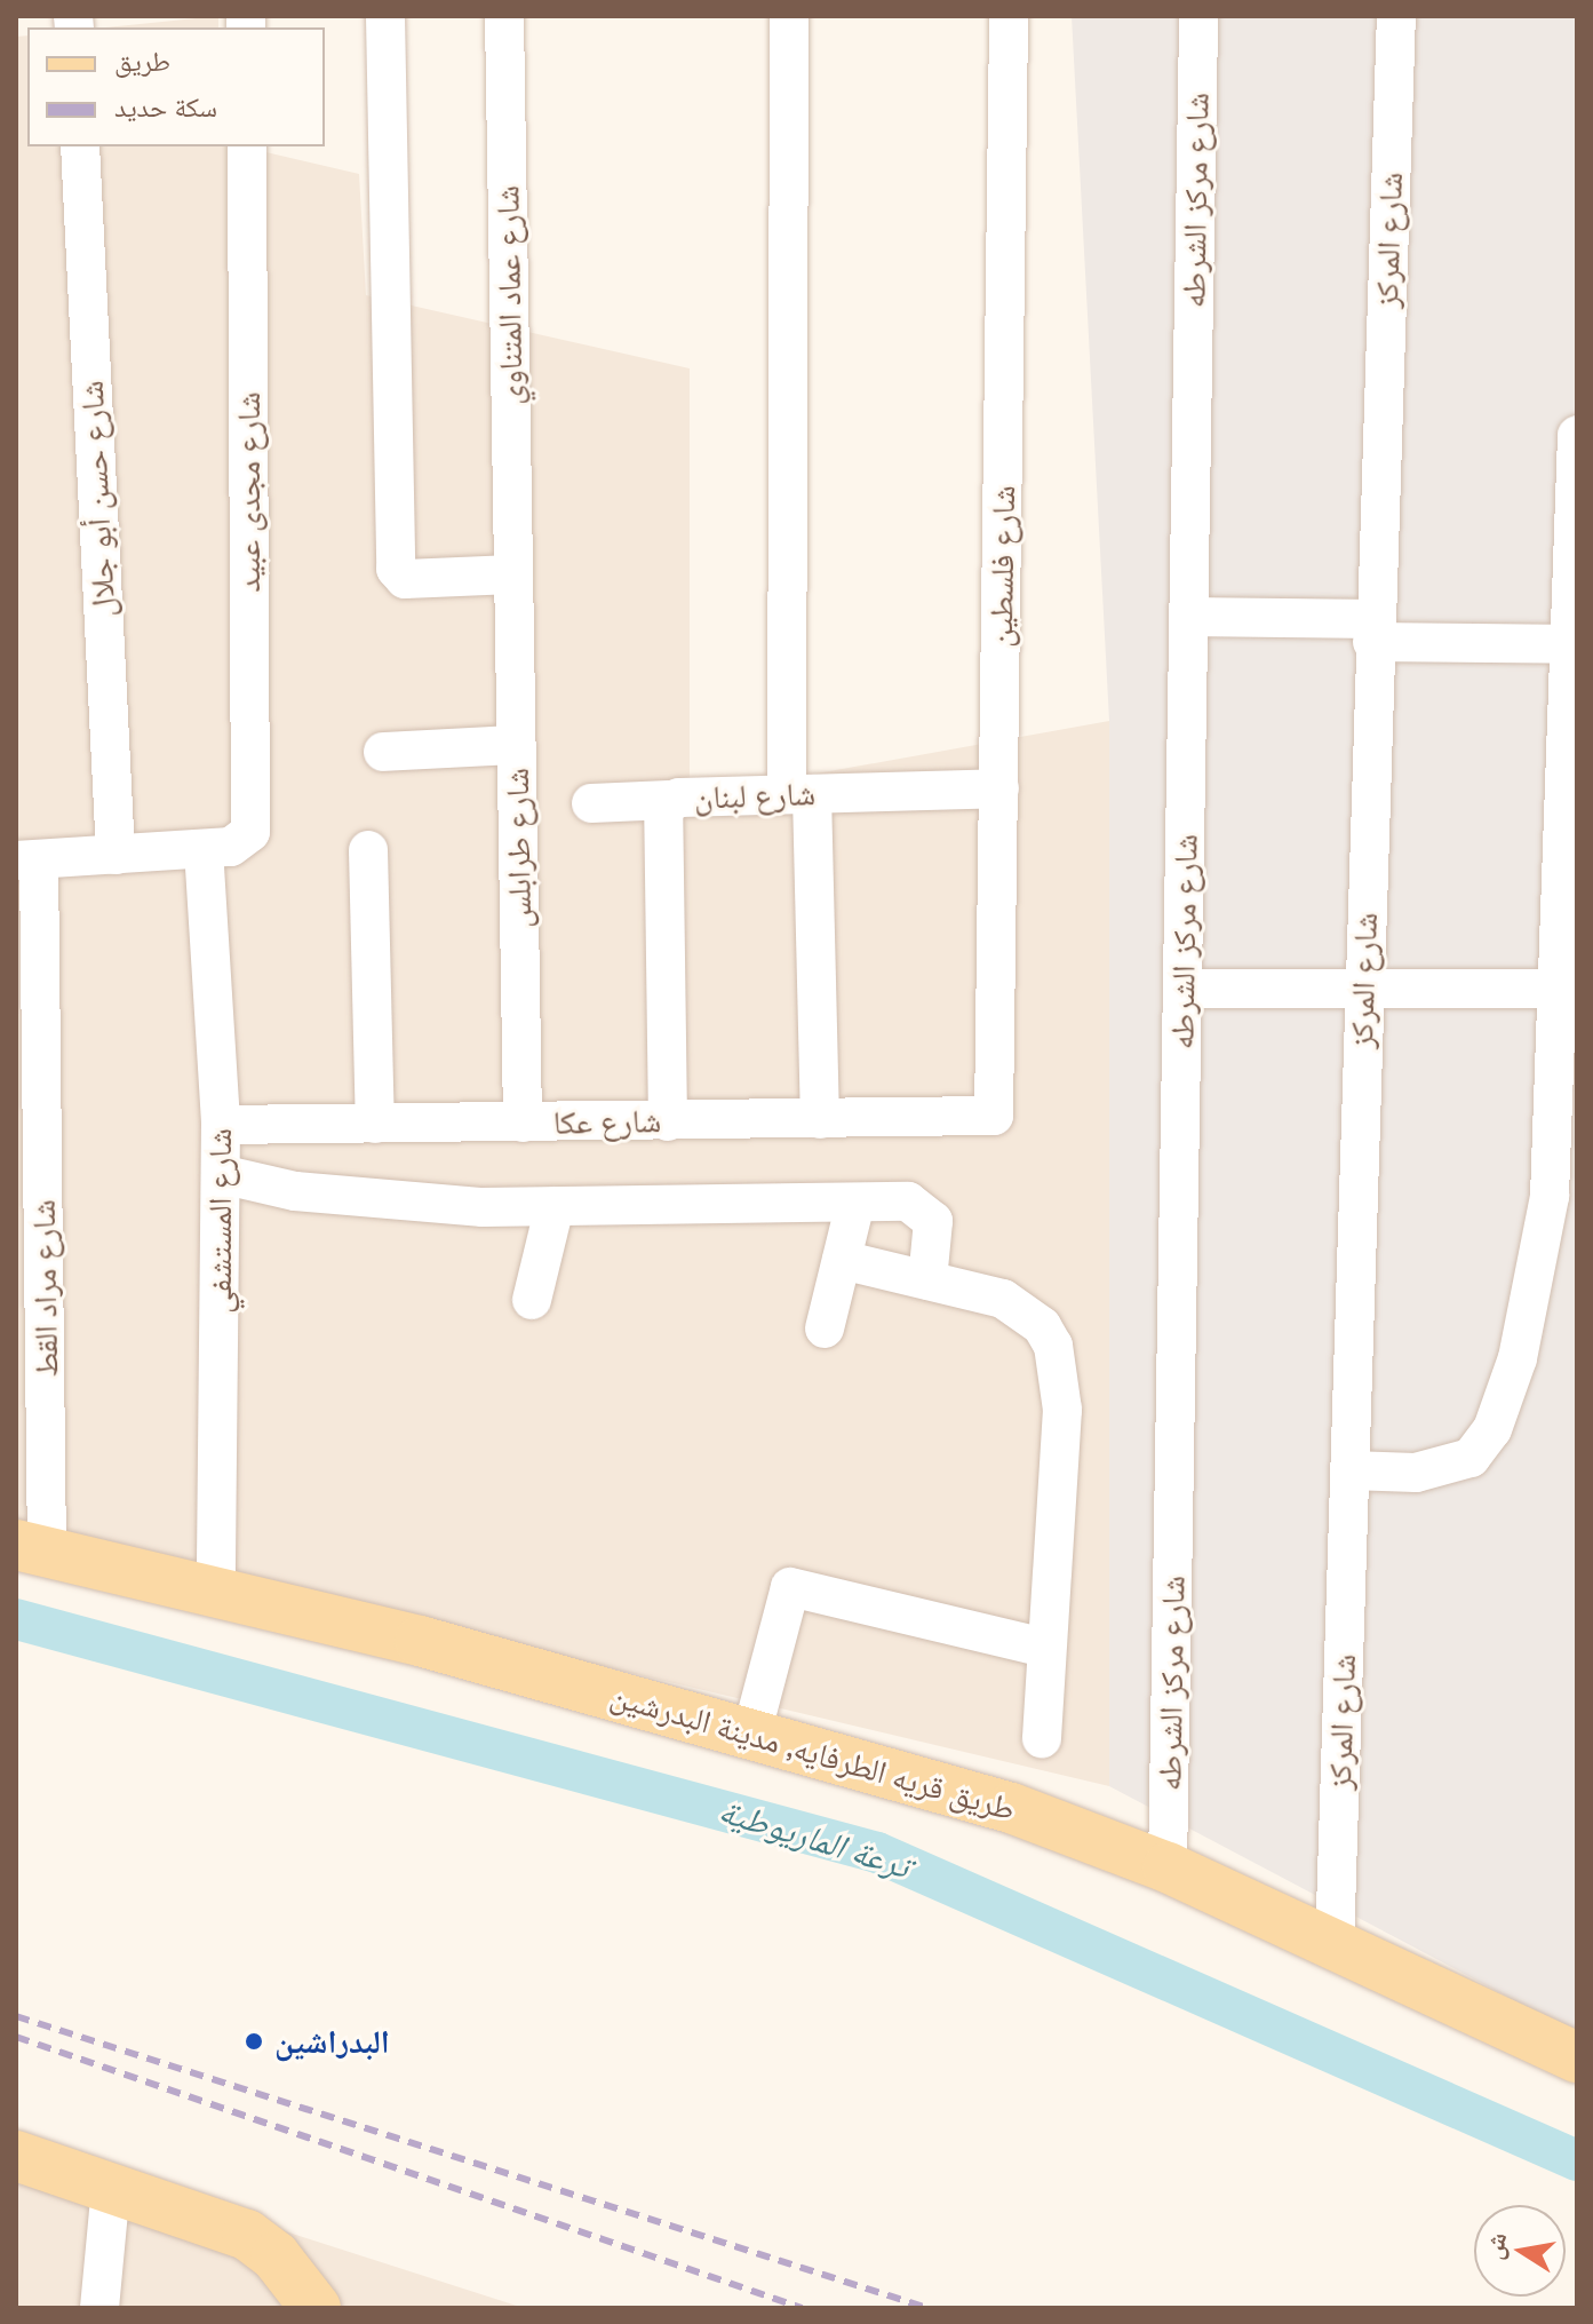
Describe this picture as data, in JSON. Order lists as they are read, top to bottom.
{
  "streets": {
    "main road": ["طريق قريه الطرفايه, مدينة البدرشين"],
    "street": [
      "شارع مركز الشرطه",
      "شارع المركز",
      "شارع عماد المتناوي",
      "شارع مجدى عبيد",
      "شارع حسن أبو جلال",
      "شارع فلسطين",
      "شارع لبنان",
      "شارع طرابلس",
      "شارع عكا",
      "شارع المستشفي",
      "شارع مراد القط"
    ]
  },
  "crossings": [
    ["شارع مركز الشرطه", "طريق قريه الطرفايه, مدينة البدرشين"],
    ["شارع المركز", "طريق قريه الطرفايه, مدينة البدرشين"],
    ["شارع عماد المتناوي", "شارع طرابلس"],
    ["شارع مجدى عبيد", "شارع المستشفي"],
    ["شارع فلسطين", "شارع لبنان"],
    ["شارع فلسطين", "شارع عكا"],
    ["شارع لبنان", "شارع عكا"],
    ["شارع طرابلس", "شارع عكا"],
    ["شارع عكا", "شارع المستشفي"],
    ["شارع المستشفي", "طريق قريه الطرفايه, مدينة البدرشين"],
    ["شارع مراد القط", "طريق قريه الطرفايه, مدينة البدرشين"]
  ],
  "water": ["ترعة الماريوطية"],
  "places": ["البدراشين"],
  "legend": ["طريق", "سكة حديد"],
  "north": "left"
}
